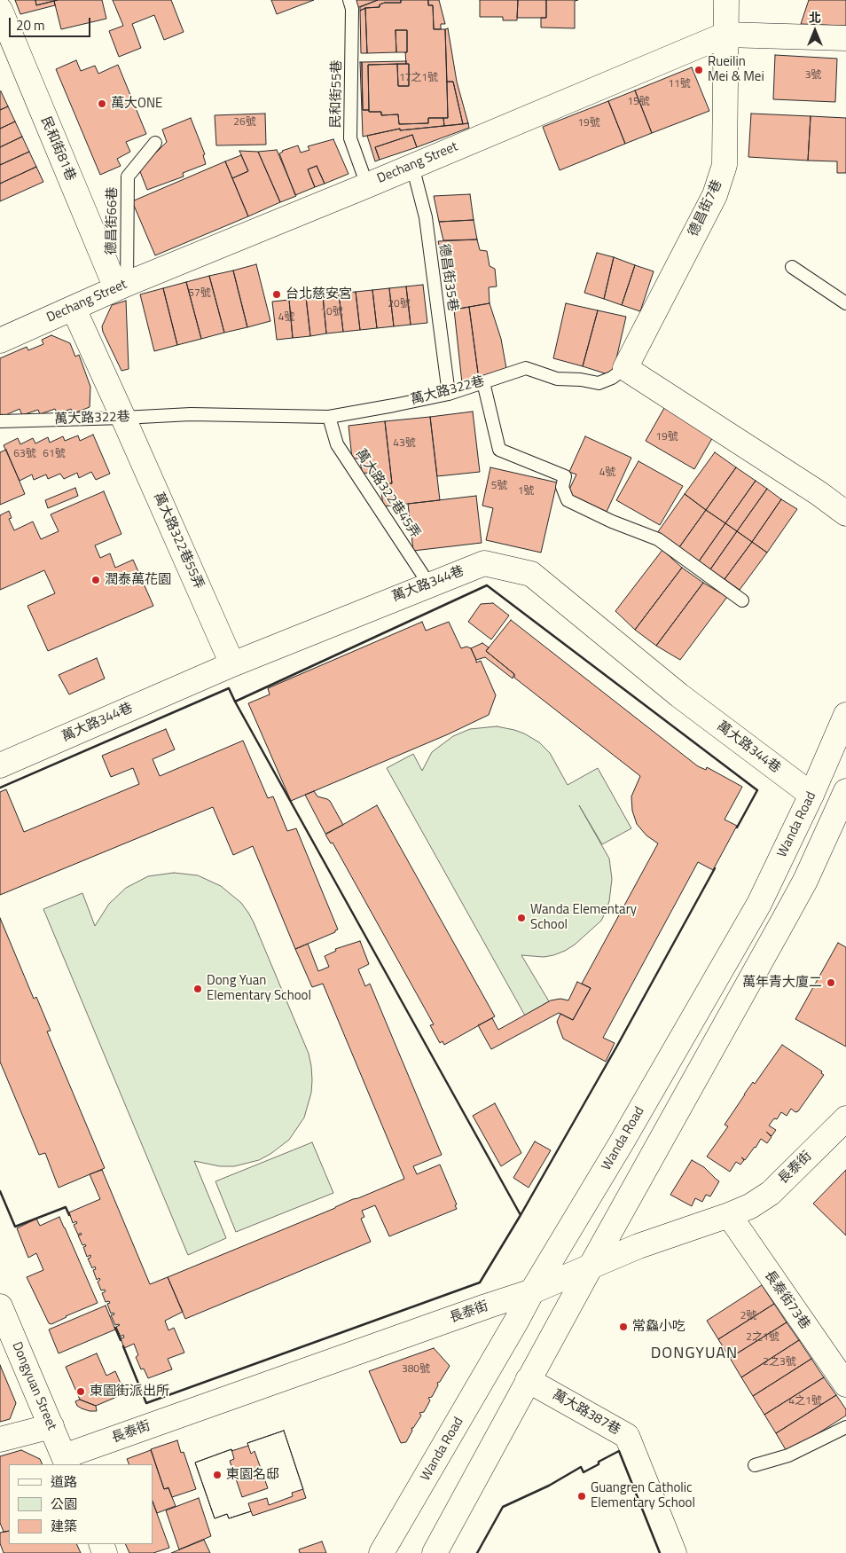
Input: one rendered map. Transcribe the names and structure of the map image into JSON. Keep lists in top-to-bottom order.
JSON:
{
  "streets": {
    "street": [
      "民和街81巷",
      "Dechang Street",
      "德昌街7巷",
      "萬大路322巷55弄",
      "萬大路344巷",
      "Wanda Road",
      "長泰街",
      "長泰街73巷",
      "Dongyuan Street",
      "萬大路387巷"
    ],
    "lane": [
      "民和街55巷",
      "德昌街66巷",
      "德昌街35巷",
      "萬大路322巷",
      "萬大路322巷45弄"
    ]
  },
  "crossings": [
    ["民和街55巷", "Dechang Street"],
    ["民和街81巷", "Dechang Street"],
    ["民和街81巷", "德昌街66巷"],
    ["Dechang Street", "德昌街7巷"],
    ["Dechang Street", "德昌街66巷"],
    ["Dechang Street", "德昌街35巷"],
    ["Dechang Street", "萬大路322巷55弄"],
    ["德昌街7巷", "萬大路322巷"],
    ["德昌街35巷", "萬大路322巷"],
    ["萬大路322巷", "萬大路322巷45弄"],
    ["萬大路322巷", "萬大路322巷55弄"],
    ["萬大路322巷45弄", "萬大路344巷"],
    ["萬大路322巷55弄", "萬大路344巷"],
    ["萬大路344巷", "Wanda Road"],
    ["Wanda Road", "長泰街"],
    ["長泰街", "長泰街73巷"],
    ["長泰街", "Dongyuan Street"]
  ],
  "districts": ["DONGYUAN"],
  "places": [
    "Rueilin Mei & Mei",
    "萬大ONE",
    "台北慈安宮",
    "潤泰萬花園",
    "Wanda Elementary School",
    "萬年青大廈二",
    "Dong Yuan Elementary School",
    "常鱻小吃",
    "東園街派出所",
    "東園名邸",
    "Guangren Catholic Elementary School"
  ],
  "house_numbers": [
    "3號",
    "17之1號",
    "11號",
    "15號",
    "26號",
    "19號",
    "57號",
    "20號",
    "10號",
    "4號",
    "19號",
    "43號",
    "63號",
    "61號",
    "4號",
    "5號",
    "1號",
    "2號",
    "2之1號",
    "2之3號",
    "380號",
    "4之1號"
  ],
  "legend": ["道路", "公園", "建築"],
  "scale_bar": "20 m",
  "north": "top"
}
